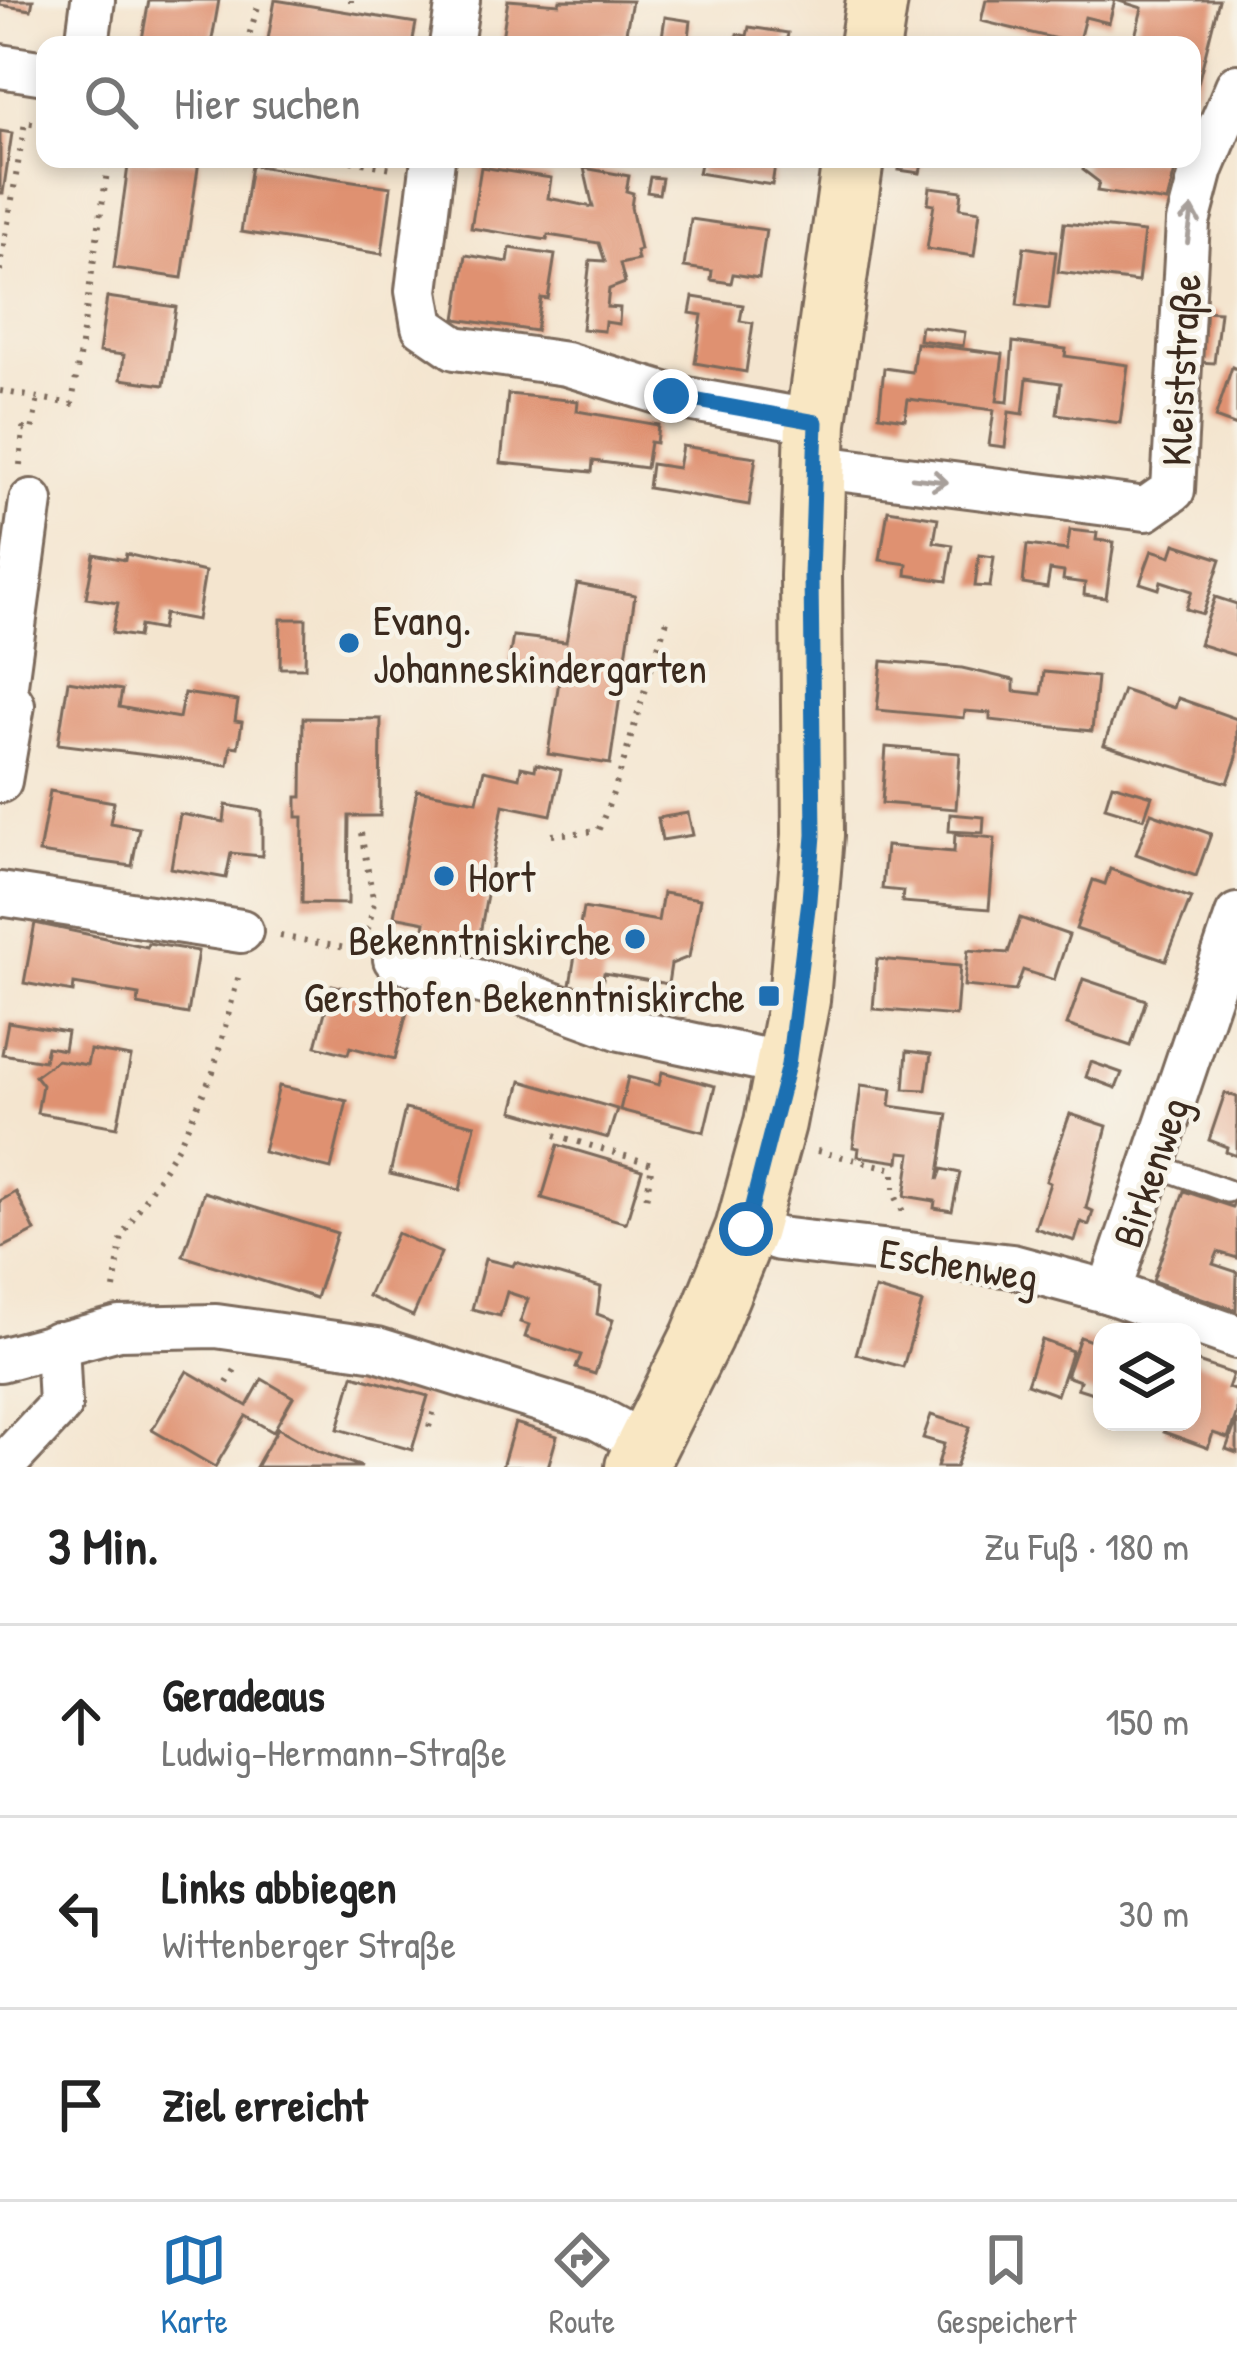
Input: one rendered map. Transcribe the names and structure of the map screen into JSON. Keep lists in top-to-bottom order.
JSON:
{
  "streets": {
    "street": ["Kleiststraße", "Birkenweg", "Eschenweg"]
  },
  "crossings": [
    ["Birkenweg", "Eschenweg"]
  ],
  "places": {
    "other": ["Evang. Johanneskindergarten", "Hort", "Bekenntniskirche"],
    "transit": ["Gersthofen Bekenntniskirche"]
  },
  "page": {
    "search": "Hier suchen",
    "heading": ["3 Min.", "Zu Fuß · 180 m"],
    "list": [
      ["Geradeaus", "Ludwig-Hermann-Straße", "150 m"],
      ["Links abbiegen", "Wittenberger Straße", "30 m"],
      "Ziel erreicht"
    ],
    "nav": ["Karte", "Route", "Gespeichert"]
  }
}
